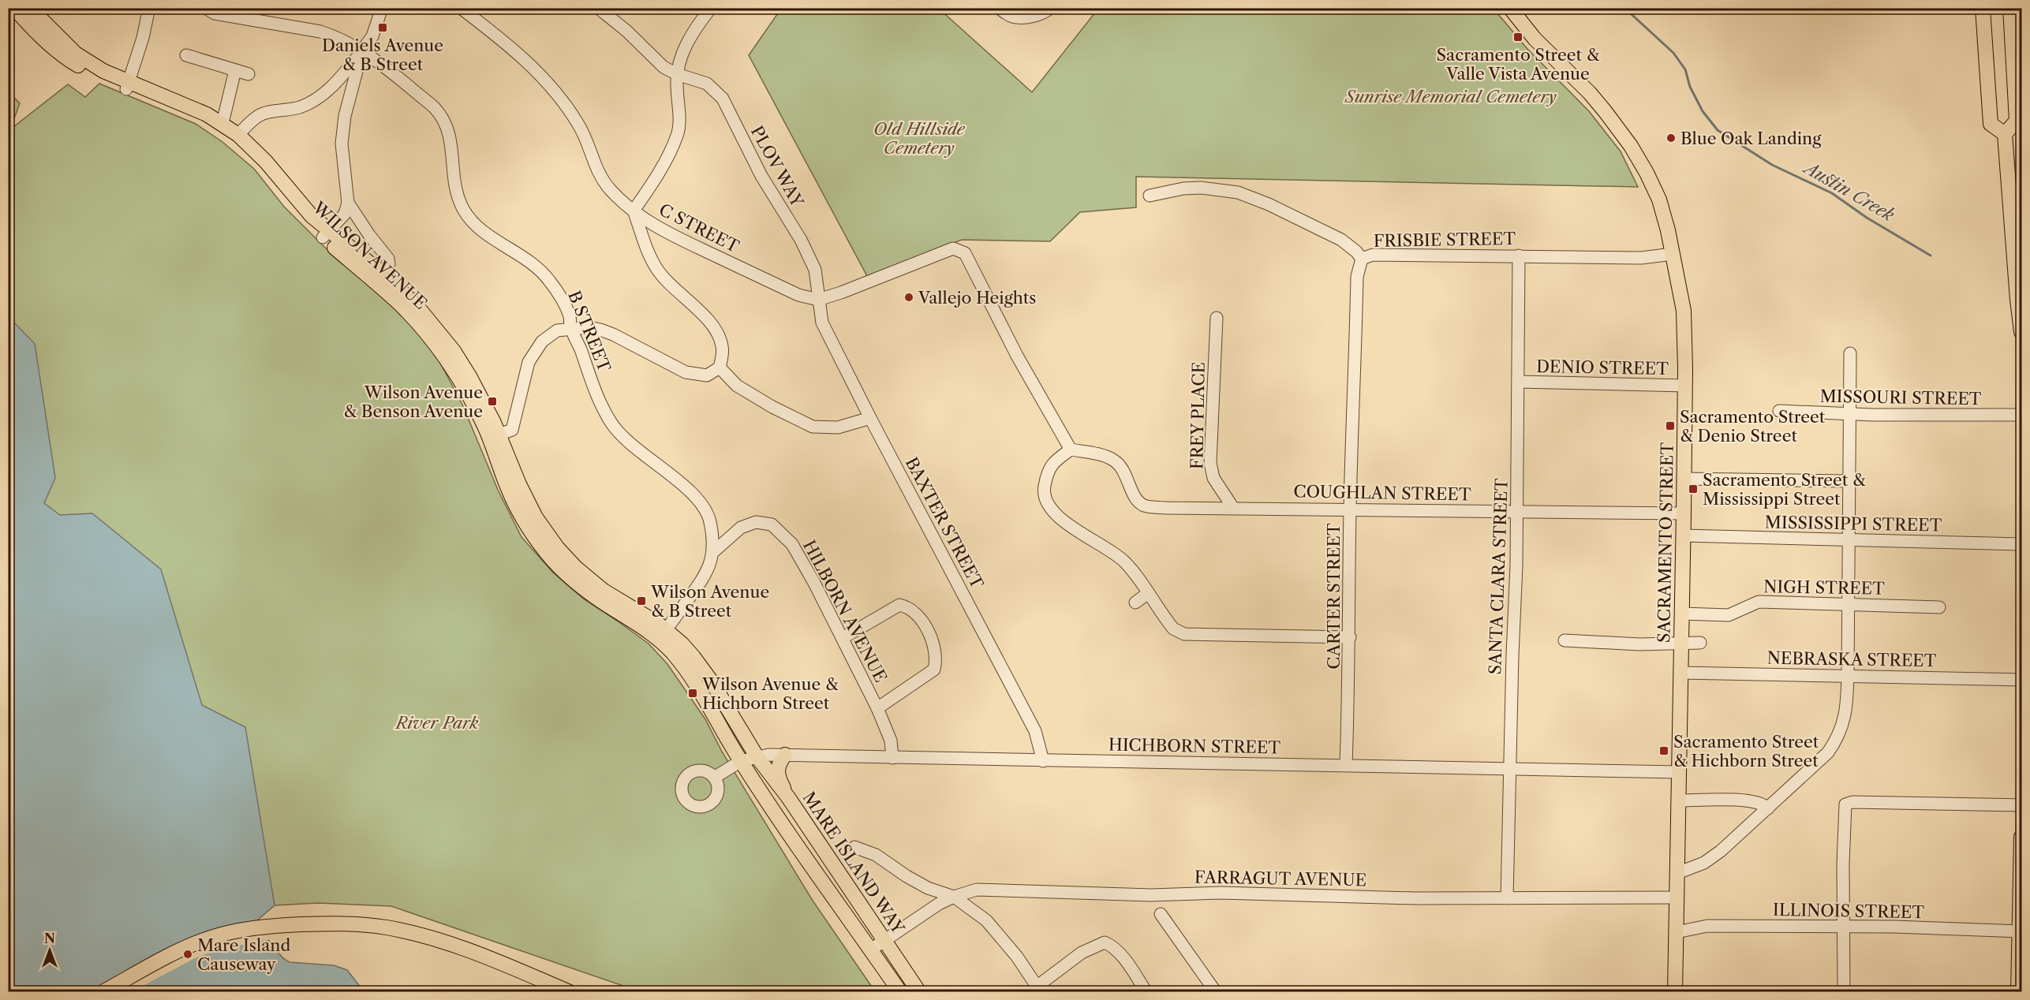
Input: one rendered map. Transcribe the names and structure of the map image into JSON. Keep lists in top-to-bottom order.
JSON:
{
  "streets": {
    "main road": ["WILSON AVENUE", "SACRAMENTO STREET", "MARE ISLAND WAY"],
    "street": [
      "PLOV WAY",
      "C STREET",
      "FRISBIE STREET",
      "B STREET",
      "DENIO STREET",
      "MISSOURI STREET",
      "FREY PLACE",
      "COUGHLAN STREET",
      "BAXTER STREET",
      "MISSISSIPPI STREET",
      "SANTA CLARA STREET",
      "NIGH STREET",
      "CARTER STREET",
      "HILBORN AVENUE",
      "NEBRASKA STREET",
      "HICHBORN STREET",
      "FARRAGUT AVENUE",
      "ILLINOIS STREET"
    ]
  },
  "crossings": [
    ["PLOV WAY", "C STREET"],
    ["PLOV WAY", "BAXTER STREET"],
    ["C STREET", "BAXTER STREET"],
    ["FRISBIE STREET", "SACRAMENTO STREET"],
    ["FRISBIE STREET", "SANTA CLARA STREET"],
    ["FRISBIE STREET", "CARTER STREET"],
    ["WILSON AVENUE", "B STREET"],
    ["WILSON AVENUE", "HICHBORN STREET"],
    ["WILSON AVENUE", "MARE ISLAND WAY"],
    ["B STREET", "HILBORN AVENUE"],
    ["DENIO STREET", "SACRAMENTO STREET"],
    ["DENIO STREET", "SANTA CLARA STREET"],
    ["FREY PLACE", "COUGHLAN STREET"],
    ["COUGHLAN STREET", "SACRAMENTO STREET"],
    ["COUGHLAN STREET", "SANTA CLARA STREET"],
    ["COUGHLAN STREET", "CARTER STREET"],
    ["BAXTER STREET", "HICHBORN STREET"],
    ["MISSISSIPPI STREET", "SACRAMENTO STREET"],
    ["SACRAMENTO STREET", "NIGH STREET"],
    ["SACRAMENTO STREET", "NEBRASKA STREET"],
    ["SACRAMENTO STREET", "HICHBORN STREET"],
    ["SACRAMENTO STREET", "FARRAGUT AVENUE"],
    ["SACRAMENTO STREET", "ILLINOIS STREET"],
    ["SANTA CLARA STREET", "HICHBORN STREET"],
    ["SANTA CLARA STREET", "FARRAGUT AVENUE"],
    ["CARTER STREET", "HICHBORN STREET"],
    ["HILBORN AVENUE", "HICHBORN STREET"],
    ["HICHBORN STREET", "MARE ISLAND WAY"],
    ["MARE ISLAND WAY", "FARRAGUT AVENUE"]
  ],
  "water": ["Austin Creek"],
  "parks": ["Sunrise Memorial Cemetery", "Old Hillside Cemetery", "River Park"],
  "places": {
    "transit": [
      "Daniels Avenue & B Street",
      "Sacramento Street & Valle Vista Avenue",
      "Wilson Avenue & Benson Avenue",
      "Sacramento Street & Denio Street",
      "Sacramento Street & Mississippi Street",
      "Wilson Avenue & B Street",
      "Wilson Avenue & Hichborn Street",
      "Sacramento Street & Hichborn Street"
    ],
    "other": ["Blue Oak Landing", "Vallejo Heights", "Mare Island Causeway"]
  },
  "north": "top"
}
